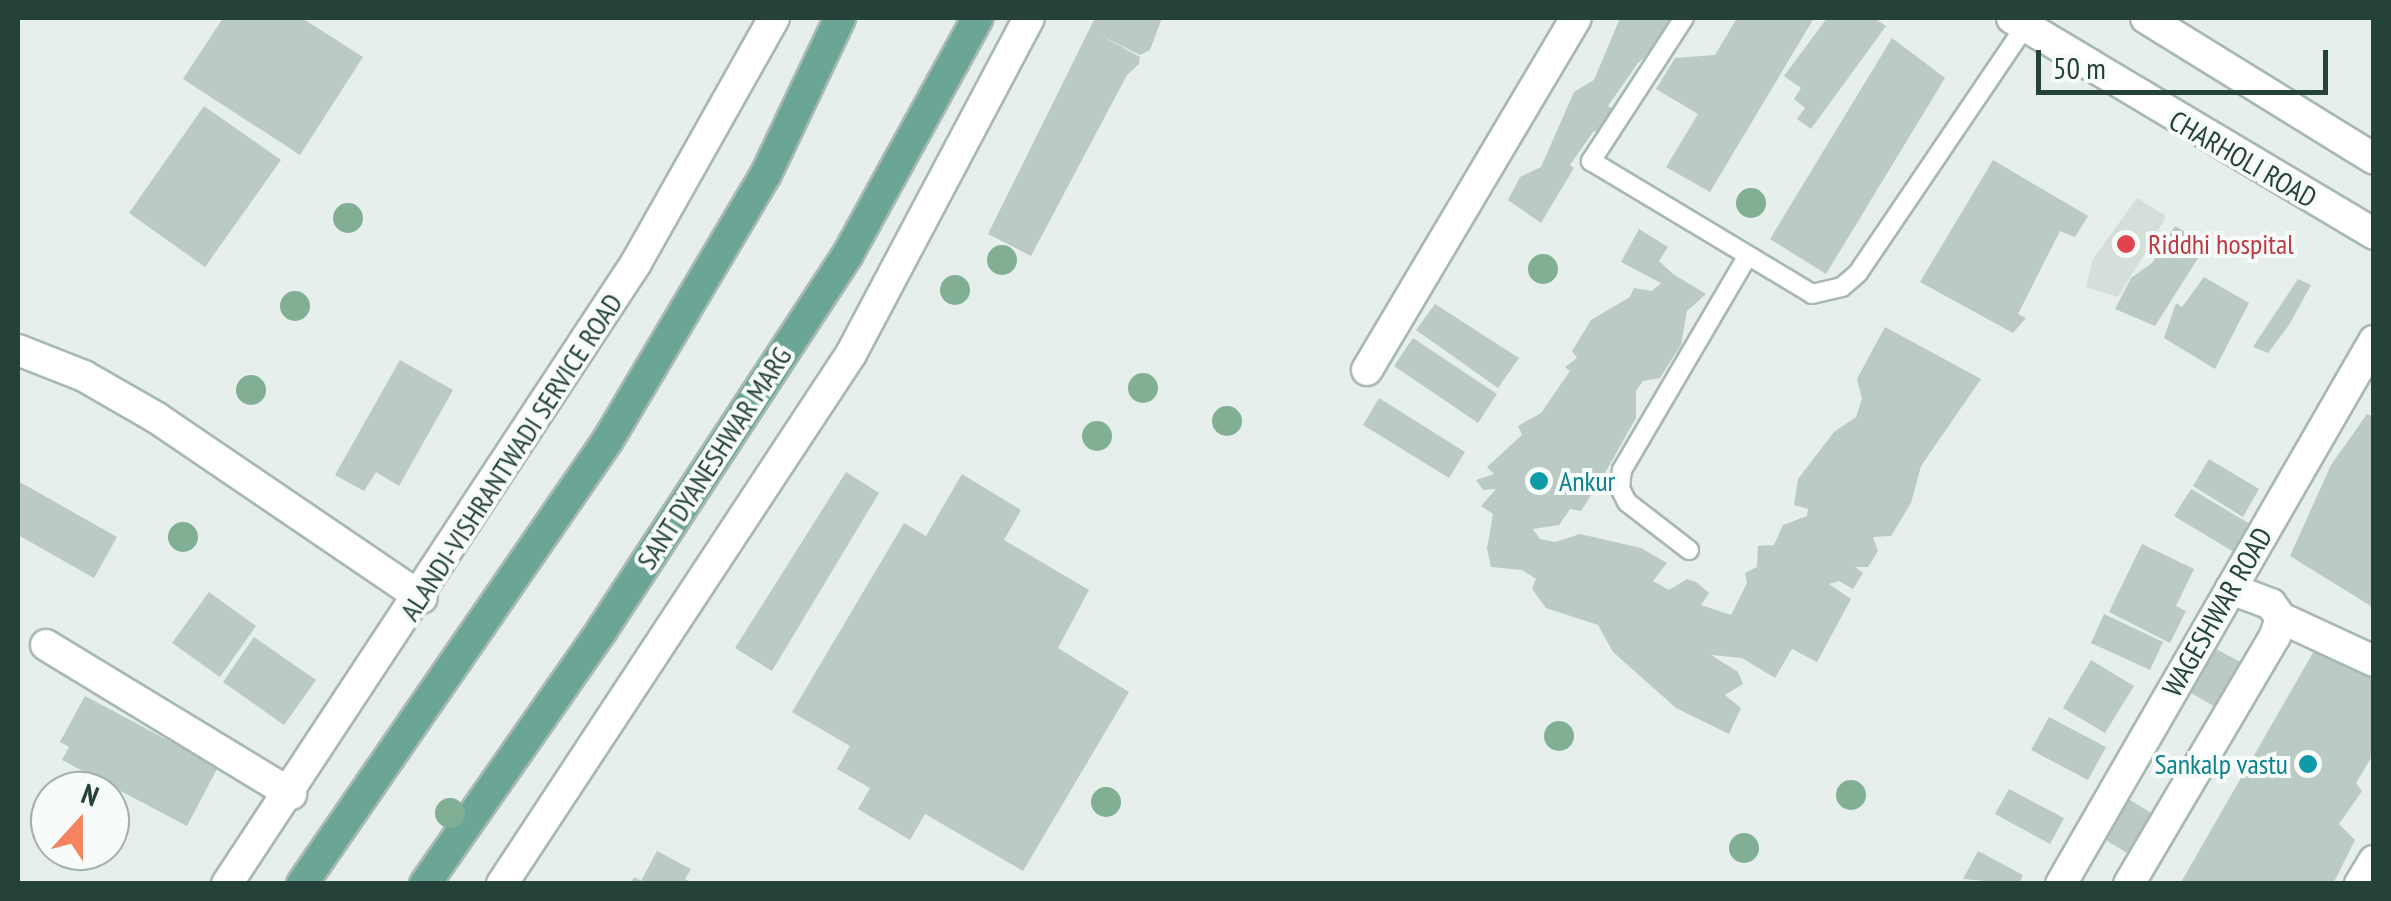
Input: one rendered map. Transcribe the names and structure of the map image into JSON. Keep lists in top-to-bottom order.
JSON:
{
  "streets": {
    "main road": ["SANT DYANESHWAR MARG"],
    "street": ["CHARHOLI ROAD", "ALANDI-VISHRANTWADI SERVICE ROAD", "WAGESHWAR ROAD"]
  },
  "places": ["Riddhi hospital", "Ankur", "Sankalp vastu"],
  "scale_bar": "50 m",
  "north": "top"
}
